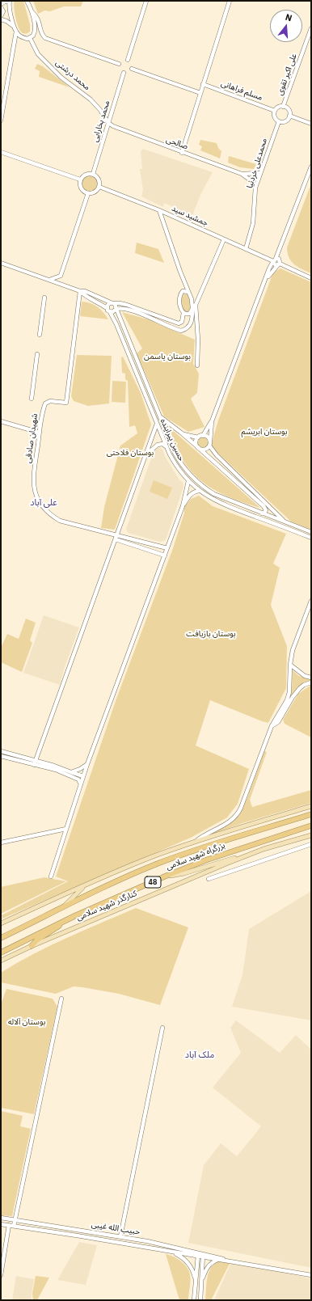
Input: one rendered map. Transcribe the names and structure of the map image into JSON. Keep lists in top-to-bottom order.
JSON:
{
  "streets": {
    "highway": ["بزرگراه شهید سلامی", "48"],
    "main road": ["کنارگذر شهید سلامی"],
    "street": [
      "علی اکبر تقوی",
      "محمد درشتی",
      "مسلم فراهانی",
      "محمد بخارایی",
      "صالحی",
      "محمدعلی خردنیا",
      "جمشید سید",
      "شهیدان صادقی",
      "حسین پیراینده",
      "حبیب الله غیبی"
    ]
  },
  "crossings": [
    ["علی اکبر تقوی", "مسلم فراهانی"],
    ["علی اکبر تقوی", "محمدعلی خردنیا"],
    ["محمد درشتی", "محمد بخارایی"],
    ["محمد درشتی", "صالحی"],
    ["مسلم فراهانی", "محمدعلی خردنیا"],
    ["محمد بخارایی", "صالحی"],
    ["محمد بخارایی", "جمشید سید"],
    ["صالحی", "محمدعلی خردنیا"],
    ["محمدعلی خردنیا", "جمشید سید"]
  ],
  "districts": ["علی آباد", "ملک آباد"],
  "parks": [
    "بوستان یاسمن",
    "بوستان ابریشم",
    "بوستان فلاحتی",
    "بوستان بازیافت",
    "بوستان آلاله"
  ],
  "north": "top"
}
